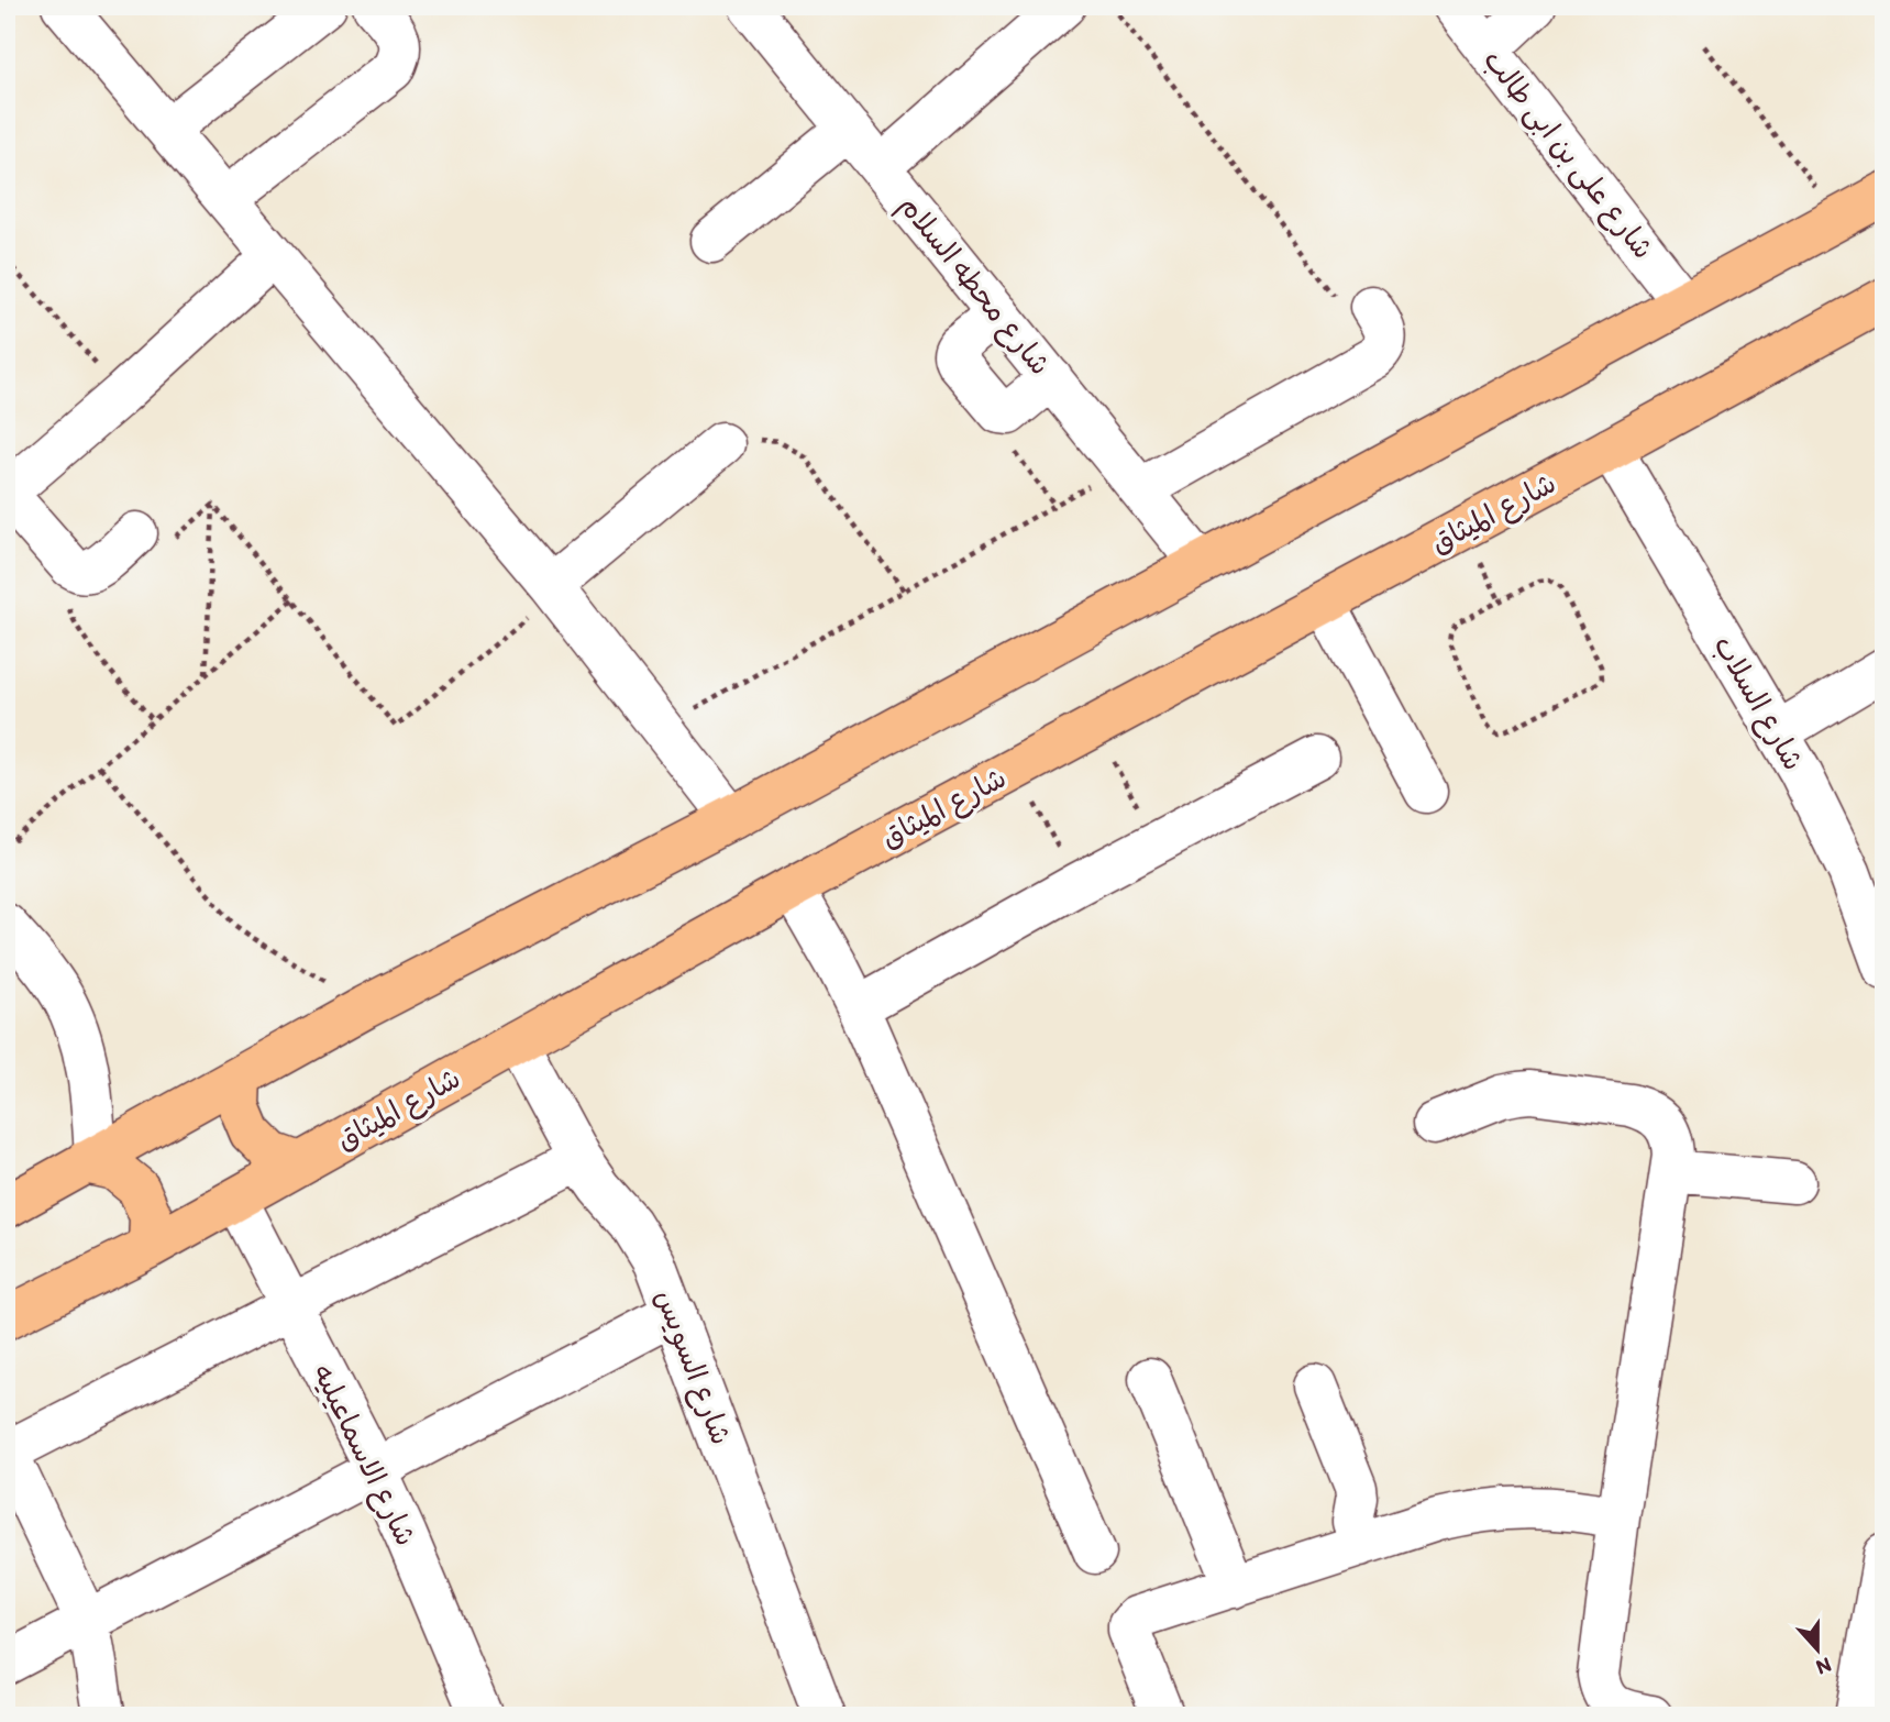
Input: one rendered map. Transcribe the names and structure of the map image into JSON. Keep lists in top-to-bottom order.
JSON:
{
  "streets": {
    "main road": ["شارع الميثاق"],
    "street": [
      "شارع على بن ابى طالب",
      "شارع محطه السلام",
      "شارع السلاب",
      "شارع السويس",
      "شارع الاسماعيليه"
    ]
  },
  "crossings": [
    ["شارع الميثاق", "شارع السلاب"],
    ["شارع الميثاق", "شارع السويس"],
    ["شارع الميثاق", "شارع الاسماعيليه"]
  ],
  "north": "bottom"
}
